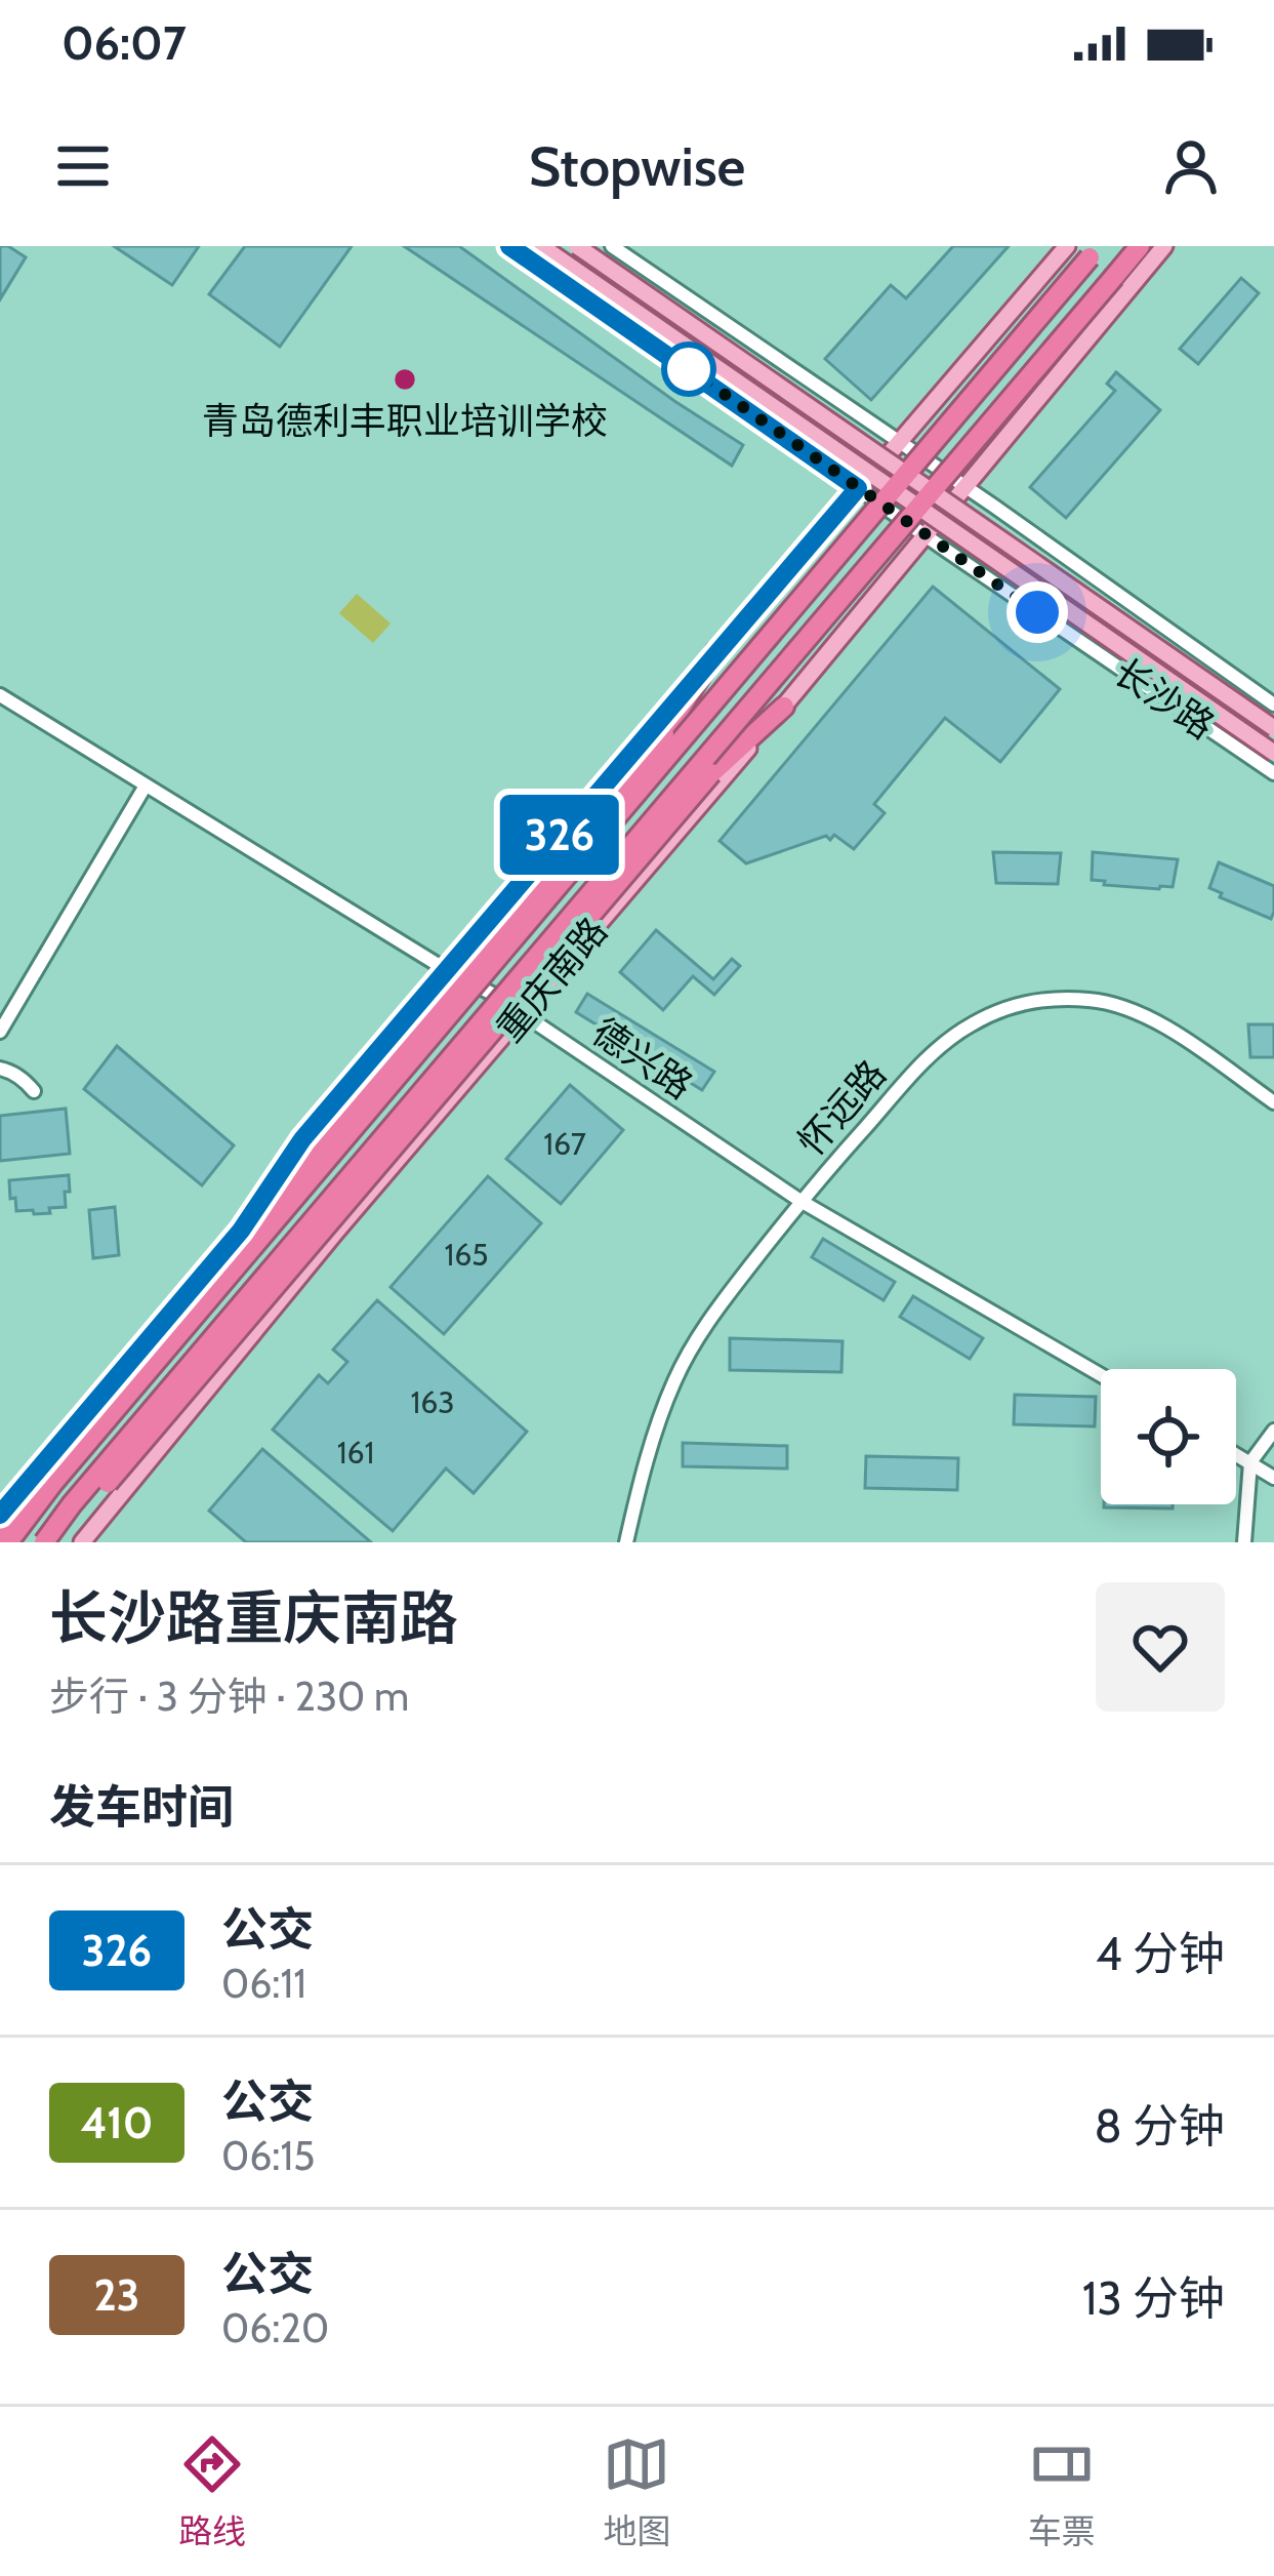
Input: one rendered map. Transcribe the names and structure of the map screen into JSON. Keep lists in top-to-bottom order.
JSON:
{
  "streets": {
    "main road": ["长沙路", "重庆南路"],
    "street": ["德兴路", "怀远路"]
  },
  "crossings": [
    ["长沙路", "重庆南路"],
    ["重庆南路", "德兴路"],
    ["德兴路", "怀远路"]
  ],
  "places": ["青岛德利丰职业培训学校"],
  "lines": ["bus line 326"],
  "house_numbers": [
    "167",
    "165",
    "163",
    "161"
  ],
  "page": {
    "status": "06:07",
    "header": "Stopwise",
    "on_map": "326",
    "heading": [
      ["长沙路重庆南路", "步行 · 3 分钟 · 230 m"],
      "发车时间"
    ],
    "list": [
      {
        "mark": "326",
        "name": "公交",
        "note": "06:11",
        "value": "4 分钟"
      },
      {
        "mark": "410",
        "name": "公交",
        "note": "06:15",
        "value": "8 分钟"
      },
      {
        "mark": "23",
        "name": "公交",
        "note": "06:20",
        "value": "13 分钟"
      }
    ],
    "tabs": ["路线", "地图", "车票"]
  }
}
